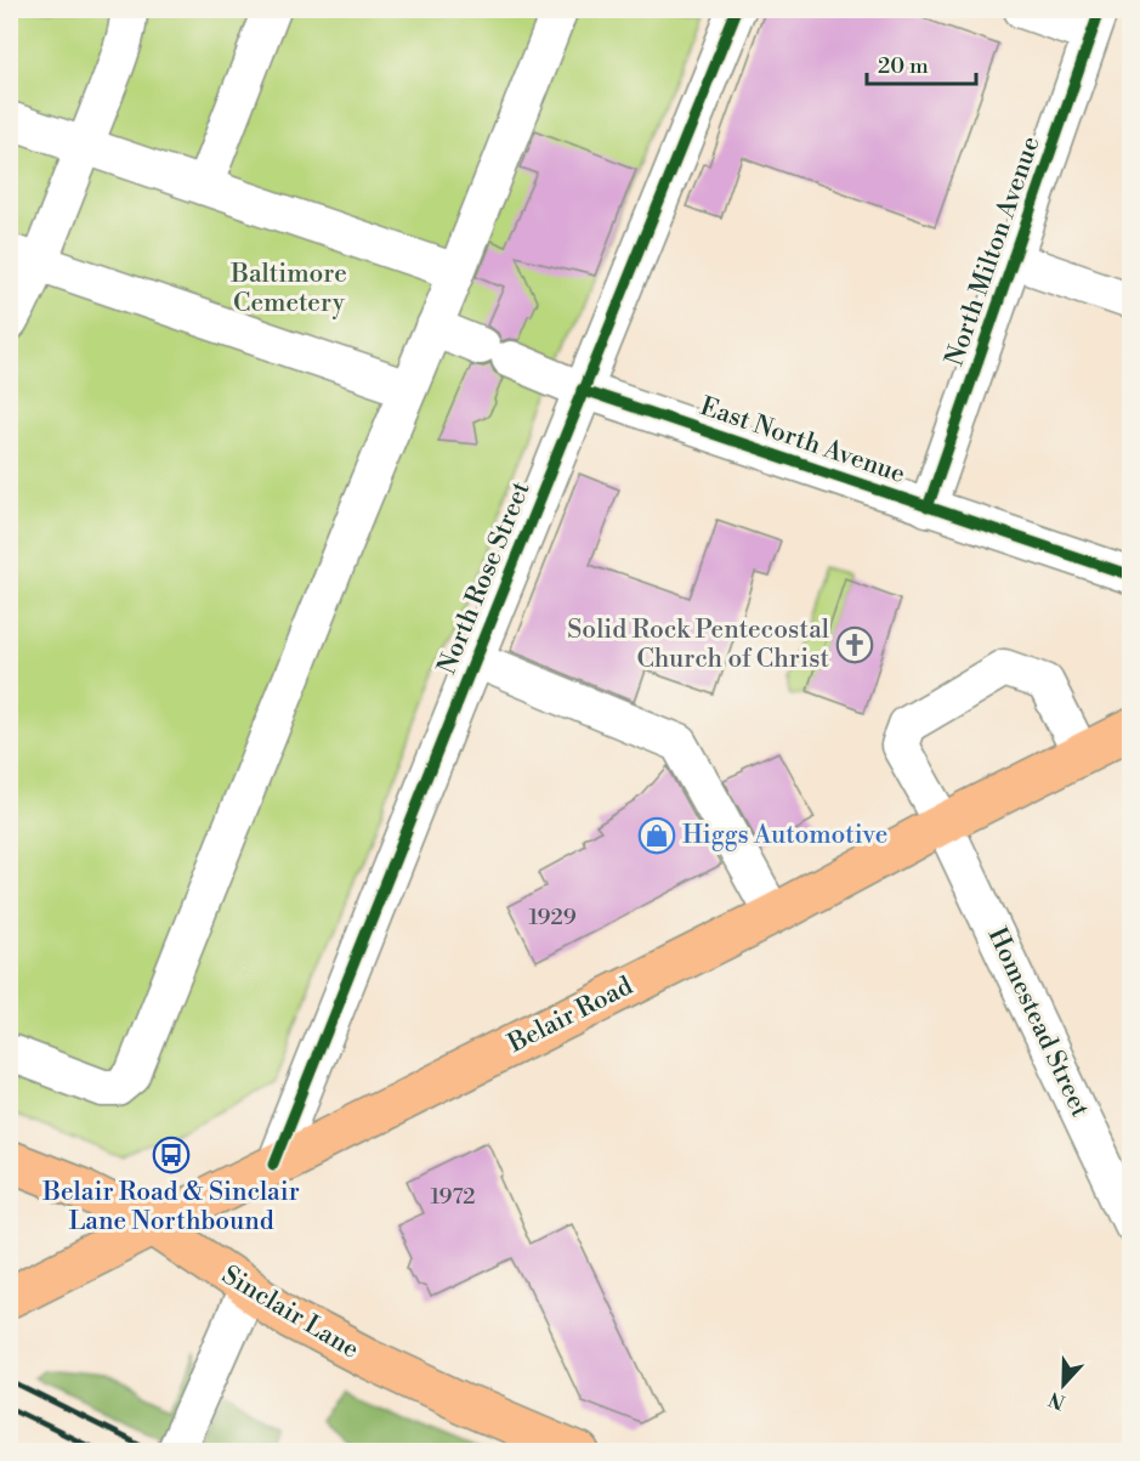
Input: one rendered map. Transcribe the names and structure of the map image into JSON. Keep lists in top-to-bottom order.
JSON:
{
  "streets": {
    "main road": ["Belair Road", "Sinclair Lane"],
    "street": [
      "North Milton Avenue",
      "East North Avenue",
      "North Rose Street",
      "Homestead Street"
    ]
  },
  "crossings": [
    ["North Milton Avenue", "East North Avenue"],
    ["East North Avenue", "North Rose Street"],
    ["North Rose Street", "Belair Road"],
    ["Belair Road", "Homestead Street"],
    ["Belair Road", "Sinclair Lane"]
  ],
  "parks": ["Baltimore Cemetery"],
  "places": {
    "church": ["Solid Rock Pentecostal Church of Christ"],
    "shop": ["Higgs Automotive"],
    "bus stop": ["Belair Road & Sinclair Lane Northbound"]
  },
  "house_numbers": ["1929", "1972"],
  "scale_bar": "20 m",
  "north": "bottom"
}
